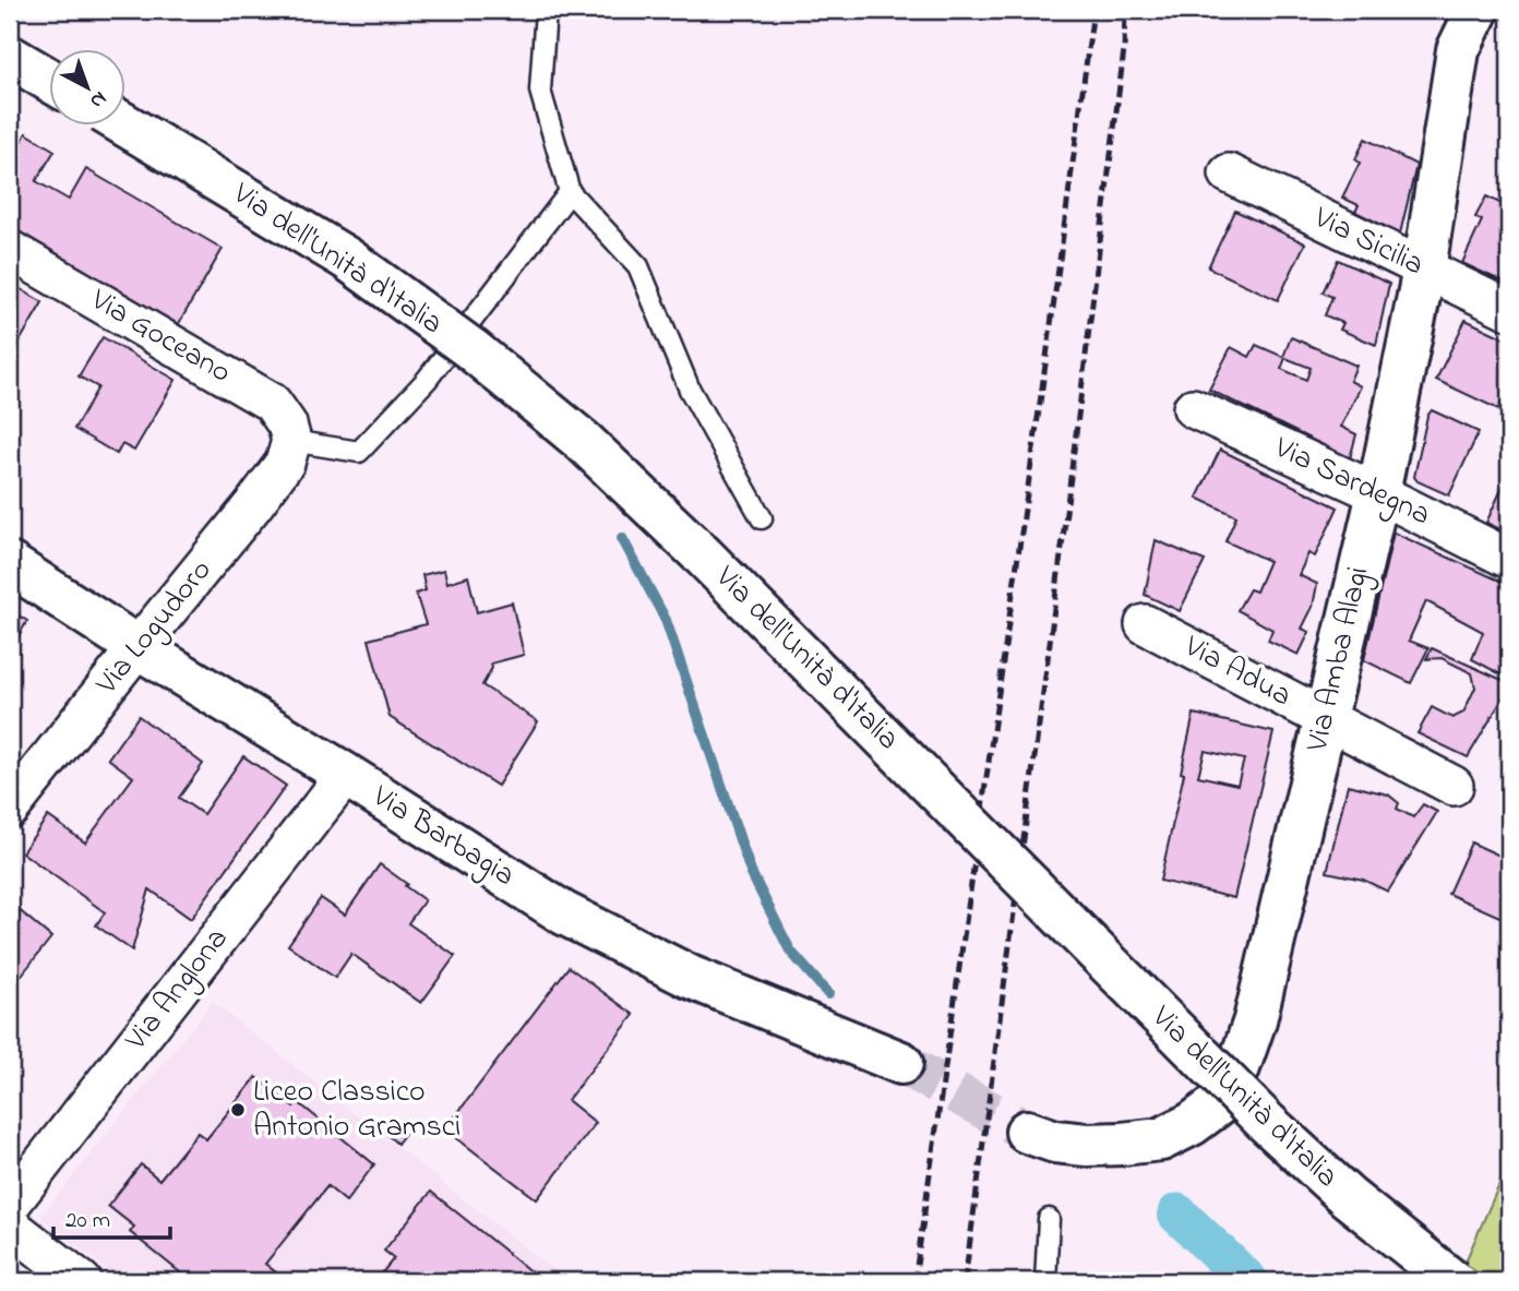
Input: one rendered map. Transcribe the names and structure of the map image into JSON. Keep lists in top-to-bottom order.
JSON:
{
  "streets": {
    "street": [
      "Via Sicilia",
      "Via dell'Unità d'Italia",
      "Via Goceano",
      "Via Sardegna",
      "Via Logudoro",
      "Via Amba Alagi",
      "Via Adua",
      "Via Barbagia",
      "Via Anglona"
    ]
  },
  "crossings": [
    ["Via Sicilia", "Via Amba Alagi"],
    ["Via Goceano", "Via Logudoro"],
    ["Via Sardegna", "Via Amba Alagi"],
    ["Via Logudoro", "Via Barbagia"],
    ["Via Amba Alagi", "Via Adua"],
    ["Via Barbagia", "Via Anglona"]
  ],
  "places": ["Liceo Classico Antonio Gramsci"],
  "scale_bar": "20 m",
  "north": "bottom right"
}
